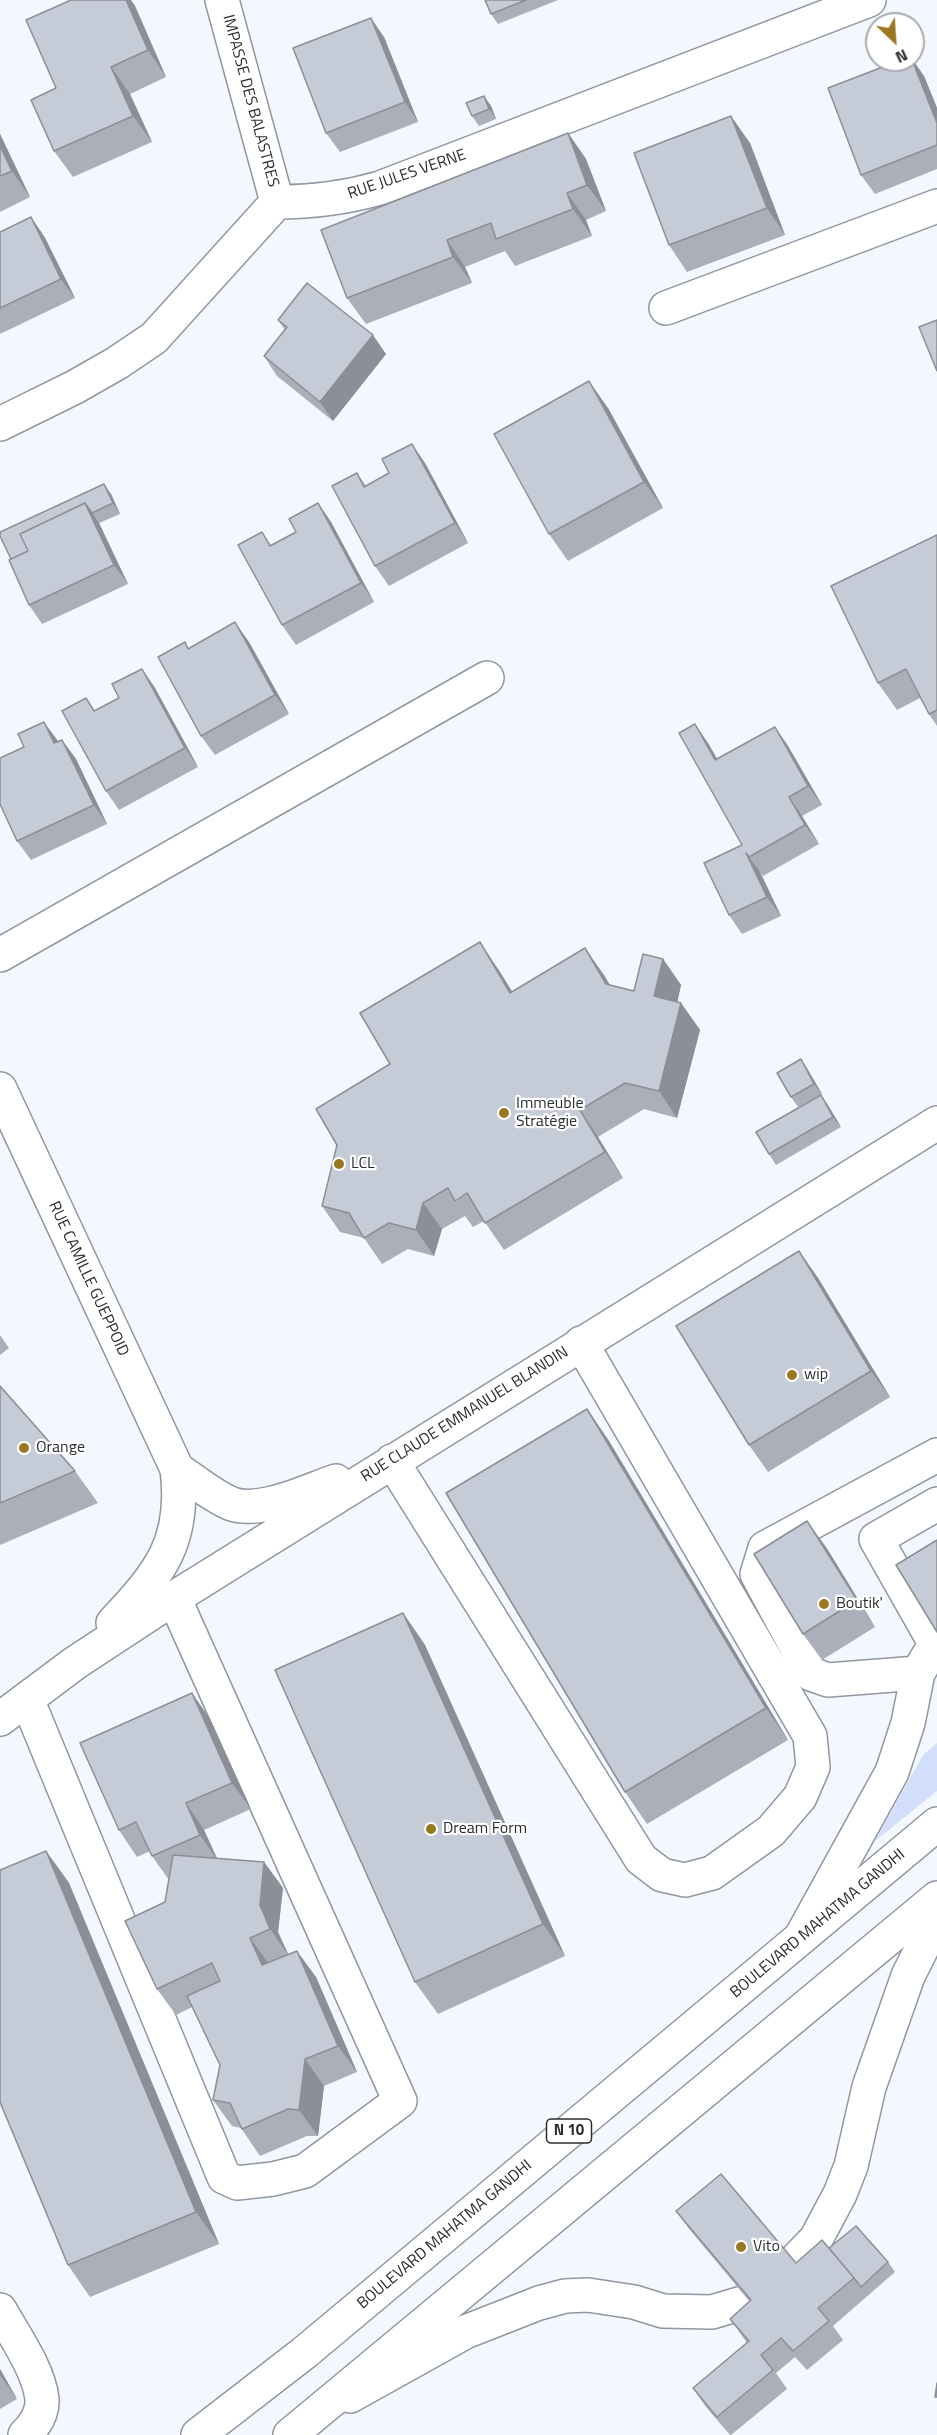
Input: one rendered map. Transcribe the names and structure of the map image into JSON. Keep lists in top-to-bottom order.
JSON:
{
  "streets": {
    "street": [
      "IMPASSE DES BALASTRES",
      "RUE JULES VERNE",
      "RUE CAMILLE GUEPPOID",
      "RUE CLAUDE EMMANUEL BLANDIN",
      "BOULEVARD MAHATMA GANDHI",
      "N 10"
    ]
  },
  "crossings": [
    ["IMPASSE DES BALASTRES", "RUE JULES VERNE"],
    ["RUE CAMILLE GUEPPOID", "RUE CLAUDE EMMANUEL BLANDIN"]
  ],
  "places": [
    "Immeuble Stratégie",
    "LCL",
    "wip",
    "Orange",
    "Boutik'",
    "Dream Form",
    "Vito"
  ],
  "north": "bottom right"
}
